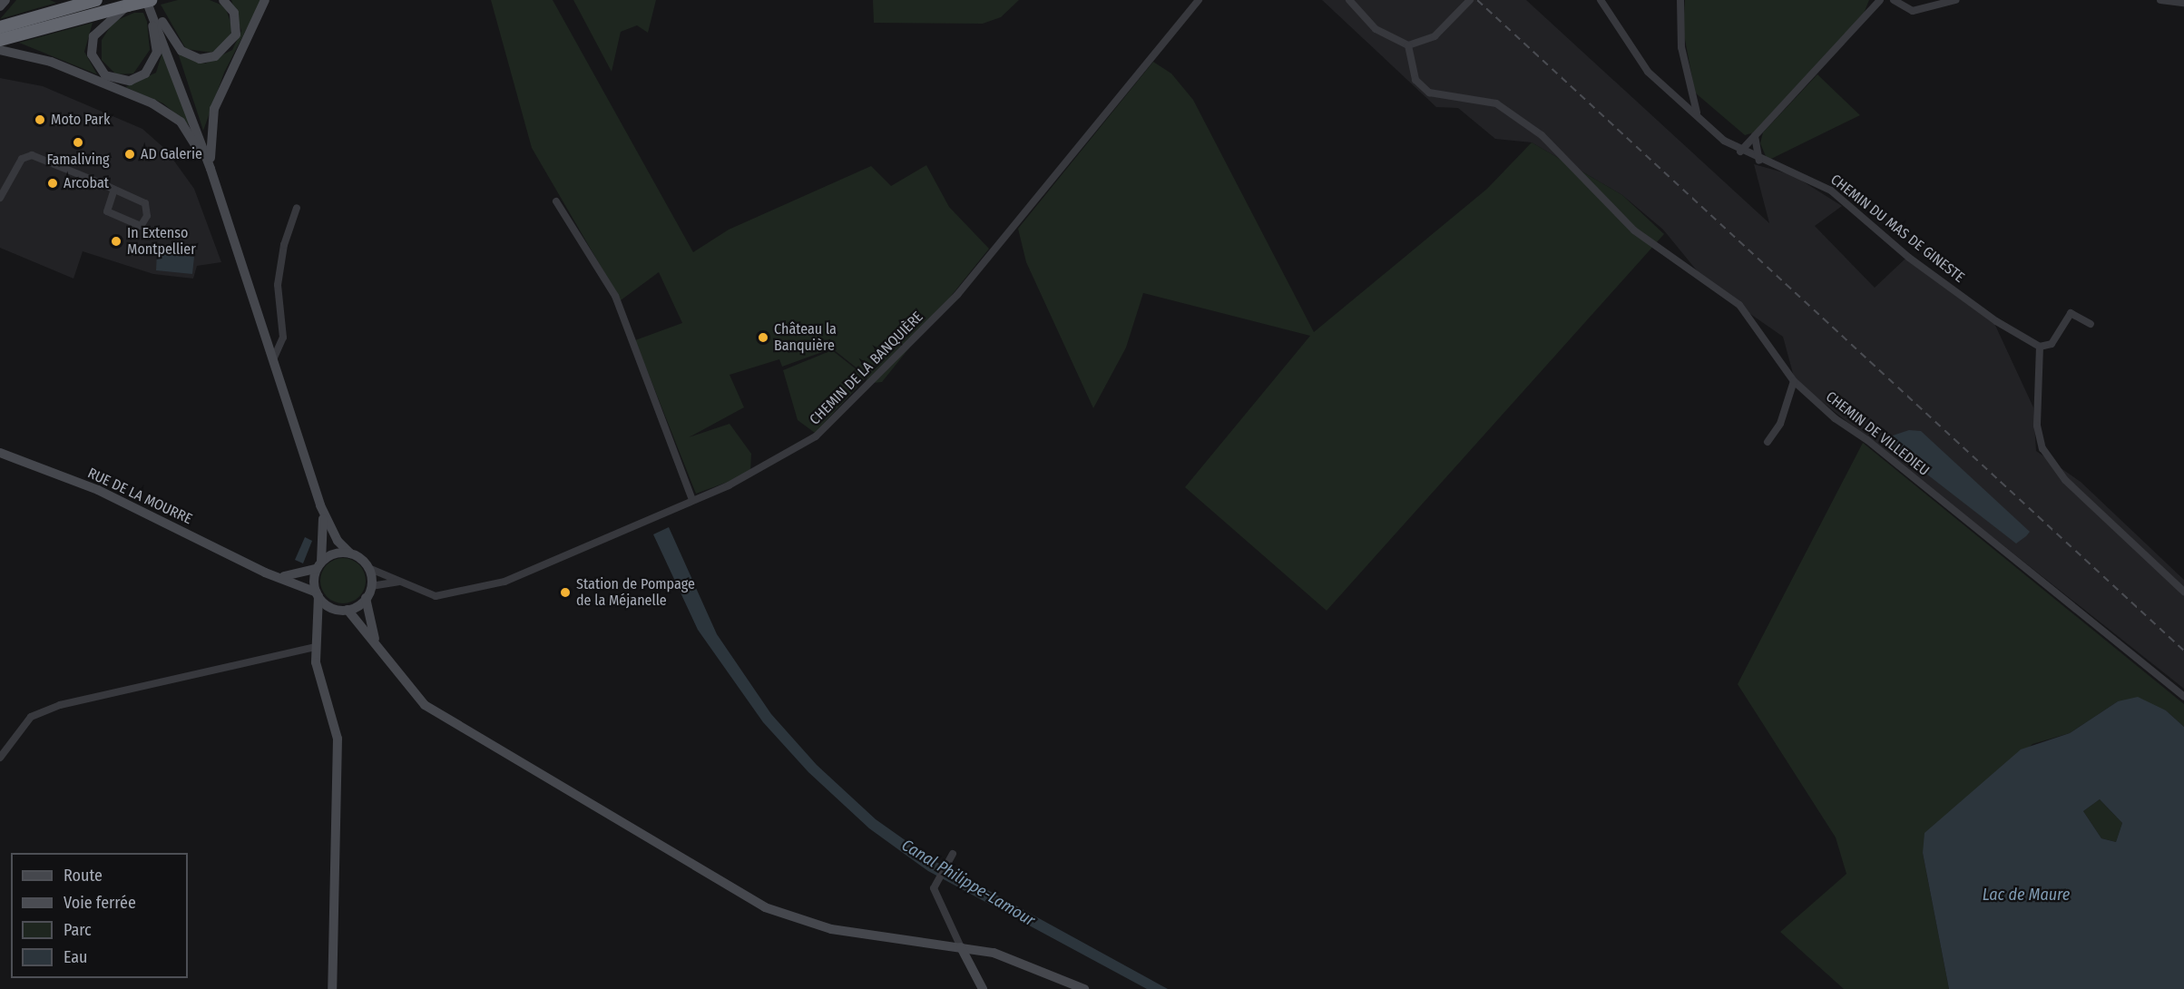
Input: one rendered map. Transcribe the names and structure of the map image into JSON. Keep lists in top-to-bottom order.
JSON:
{
  "streets": {
    "main road": ["RUE DE LA MOURRE"],
    "street": ["CHEMIN DU MAS DE GINESTE", "CHEMIN DE LA BANQUIÈRE", "CHEMIN DE VILLEDIEU"]
  },
  "crossings": [
    ["CHEMIN DE LA BANQUIÈRE", "RUE DE LA MOURRE"]
  ],
  "water": ["Canal Philippe-Lamour", "Lac de Maure"],
  "places": [
    "Moto Park",
    "Famaliving",
    "AD Galerie",
    "Arcobat",
    "In Extenso Montpellier",
    "Château la Banquière",
    "Station de Pompage de la Méjanelle"
  ],
  "legend": [
    "Route",
    "Voie ferrée",
    "Parc",
    "Eau"
  ]
}
